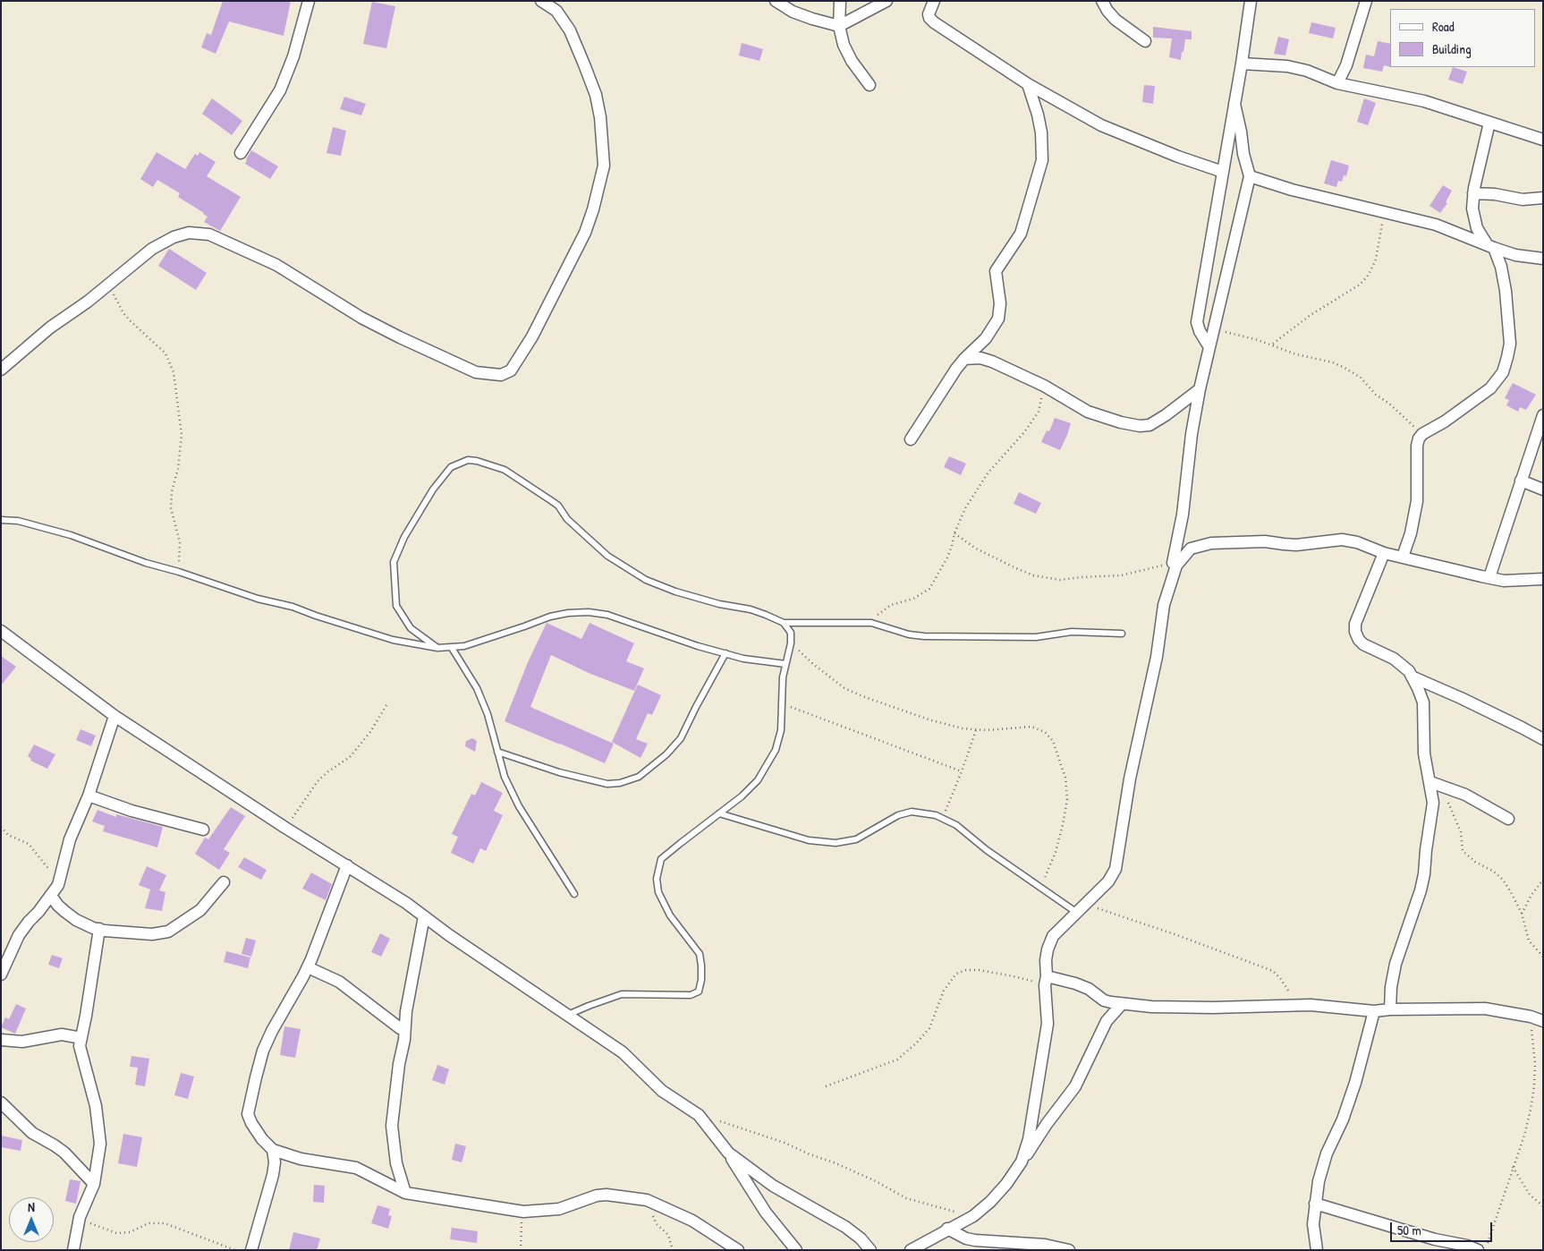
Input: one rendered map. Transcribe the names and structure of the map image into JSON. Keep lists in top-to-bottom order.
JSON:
{
  "legend": ["Road", "Building"],
  "scale_bar": "50 m",
  "north": "top"
}
